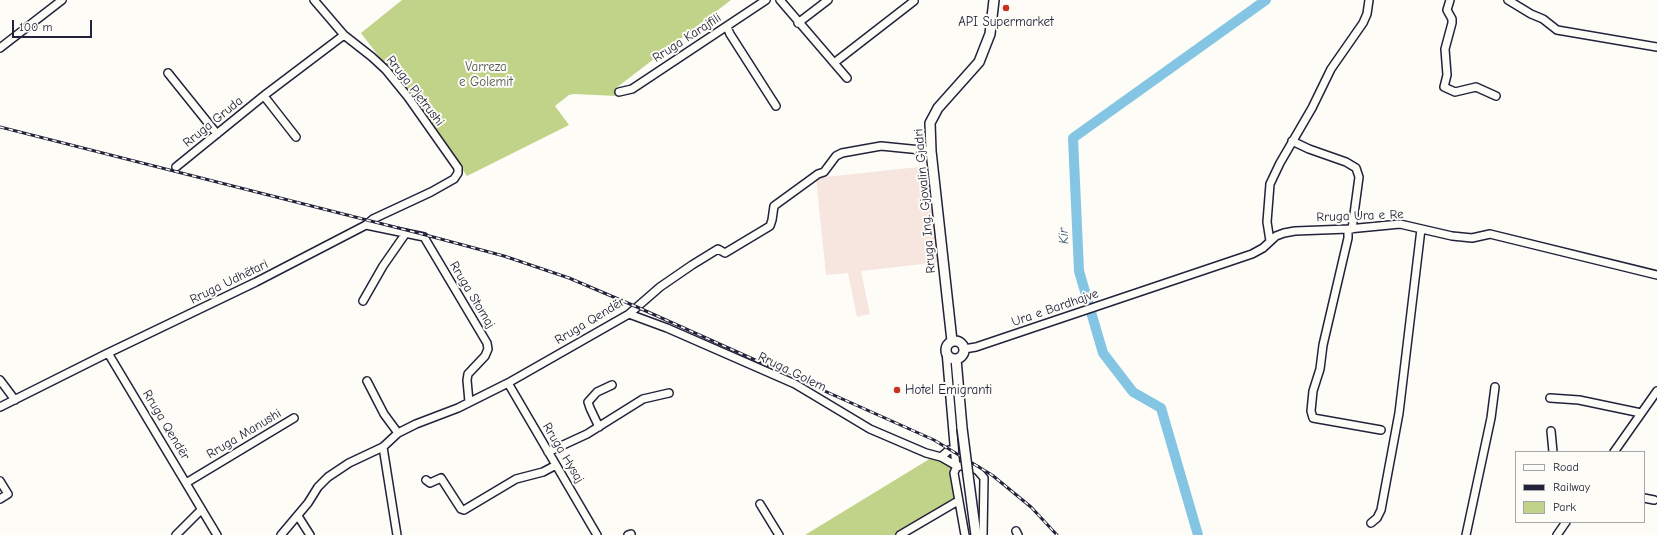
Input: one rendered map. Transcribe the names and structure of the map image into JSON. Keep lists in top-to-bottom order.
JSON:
{
  "streets": {
    "main road": ["Rruga Ing. Gjovalin Gjadri"],
    "street": [
      "Rruga Karajfili",
      "Rruga Pjetrushi",
      "Rruga Gruda",
      "Rruga Ura e Re",
      "Rruga Udhëtari",
      "Rruga Stomaj",
      "Ura e Bardhajve",
      "Rruga Qendër",
      "Rruga Golem",
      "Rruga Manushi",
      "Rruga Hysaj"
    ]
  },
  "crossings": [
    ["Rruga Pjetrushi", "Rruga Gruda"],
    ["Rruga Pjetrushi", "Rruga Udhëtari"],
    ["Rruga Ing. Gjovalin Gjadri", "Ura e Bardhajve"],
    ["Rruga Ing. Gjovalin Gjadri", "Rruga Qendër"],
    ["Rruga Ura e Re", "Ura e Bardhajve"],
    ["Rruga Udhëtari", "Rruga Stomaj"],
    ["Rruga Udhëtari", "Rruga Qendër"],
    ["Rruga Stomaj", "Rruga Qendër"],
    ["Rruga Qendër", "Rruga Golem"],
    ["Rruga Qendër", "Rruga Manushi"],
    ["Rruga Qendër", "Rruga Hysaj"]
  ],
  "water": ["Kir"],
  "parks": ["Varreza e Golemit"],
  "places": ["API Supermarket", "Hotel Emigranti"],
  "legend": ["Road", "Railway", "Park"],
  "scale_bar": "100 m"
}
